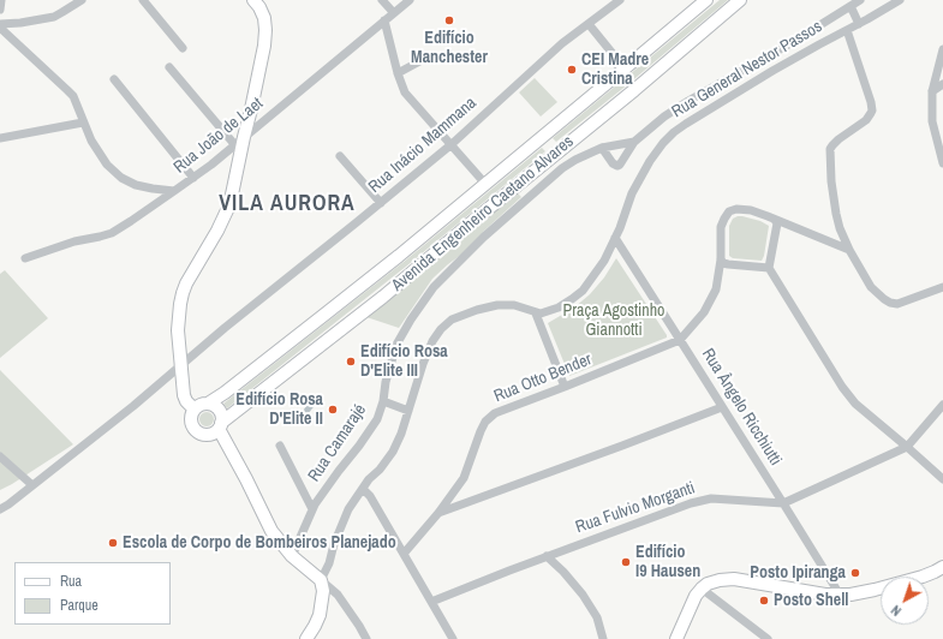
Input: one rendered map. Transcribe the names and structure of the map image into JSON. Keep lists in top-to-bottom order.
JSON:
{
  "streets": {
    "street": [
      "Rua General Nestor Passos",
      "Rua João de Laet",
      "Rua Inácio Mammana",
      "Avenida Engenheiro Caetano Alvares",
      "Rua Otto Bender",
      "Rua Ângelo Ricchiutti",
      "Rua Camarajé",
      "Rua Fulvio Morganti"
    ]
  },
  "crossings": [
    ["Rua General Nestor Passos", "Rua Ângelo Ricchiutti"],
    ["Rua General Nestor Passos", "Rua Camarajé"],
    ["Rua Otto Bender", "Rua Ângelo Ricchiutti"],
    ["Rua Ângelo Ricchiutti", "Rua Fulvio Morganti"]
  ],
  "districts": ["VILA AURORA"],
  "parks": ["Praça Agostinho Giannotti"],
  "places": [
    "Edifício Manchester",
    "CEI Madre Cristina",
    "Edifício Rosa D'Elite III",
    "Edifício Rosa D'Elite II",
    "Escola de Corpo de Bombeiros Planejado",
    "Edifício I9 Hausen",
    "Posto Ipiranga",
    "Posto Shell"
  ],
  "legend": ["Rua", "Parque"],
  "north": "bottom left"
}
